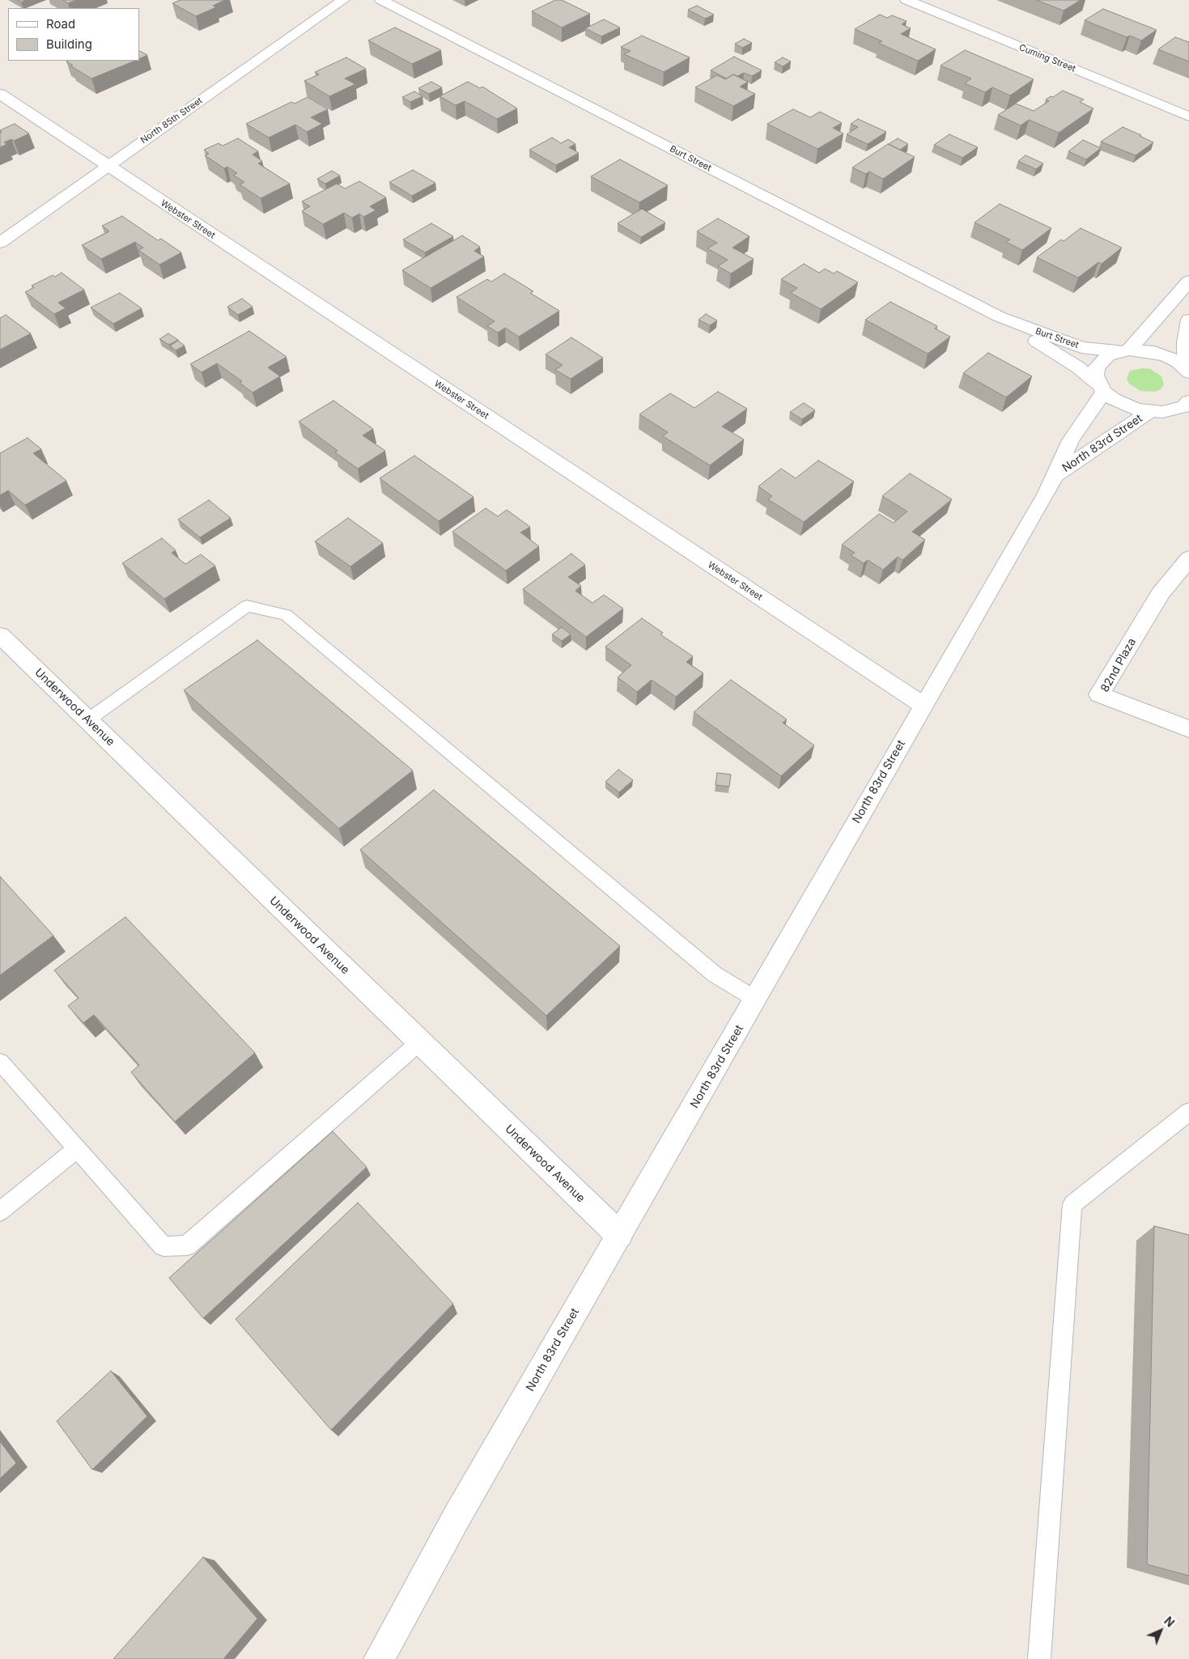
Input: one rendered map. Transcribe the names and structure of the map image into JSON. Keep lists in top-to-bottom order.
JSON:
{
  "streets": {
    "street": [
      "Cuming Street",
      "North 85th Street",
      "Burt Street",
      "Webster Street",
      "North 83rd Street",
      "82nd Plaza",
      "Underwood Avenue"
    ]
  },
  "crossings": [
    ["North 85th Street", "Webster Street"],
    ["Burt Street", "North 83rd Street"],
    ["Webster Street", "North 83rd Street"],
    ["North 83rd Street", "Underwood Avenue"]
  ],
  "legend": ["Road", "Building"],
  "north": "top right"
}
